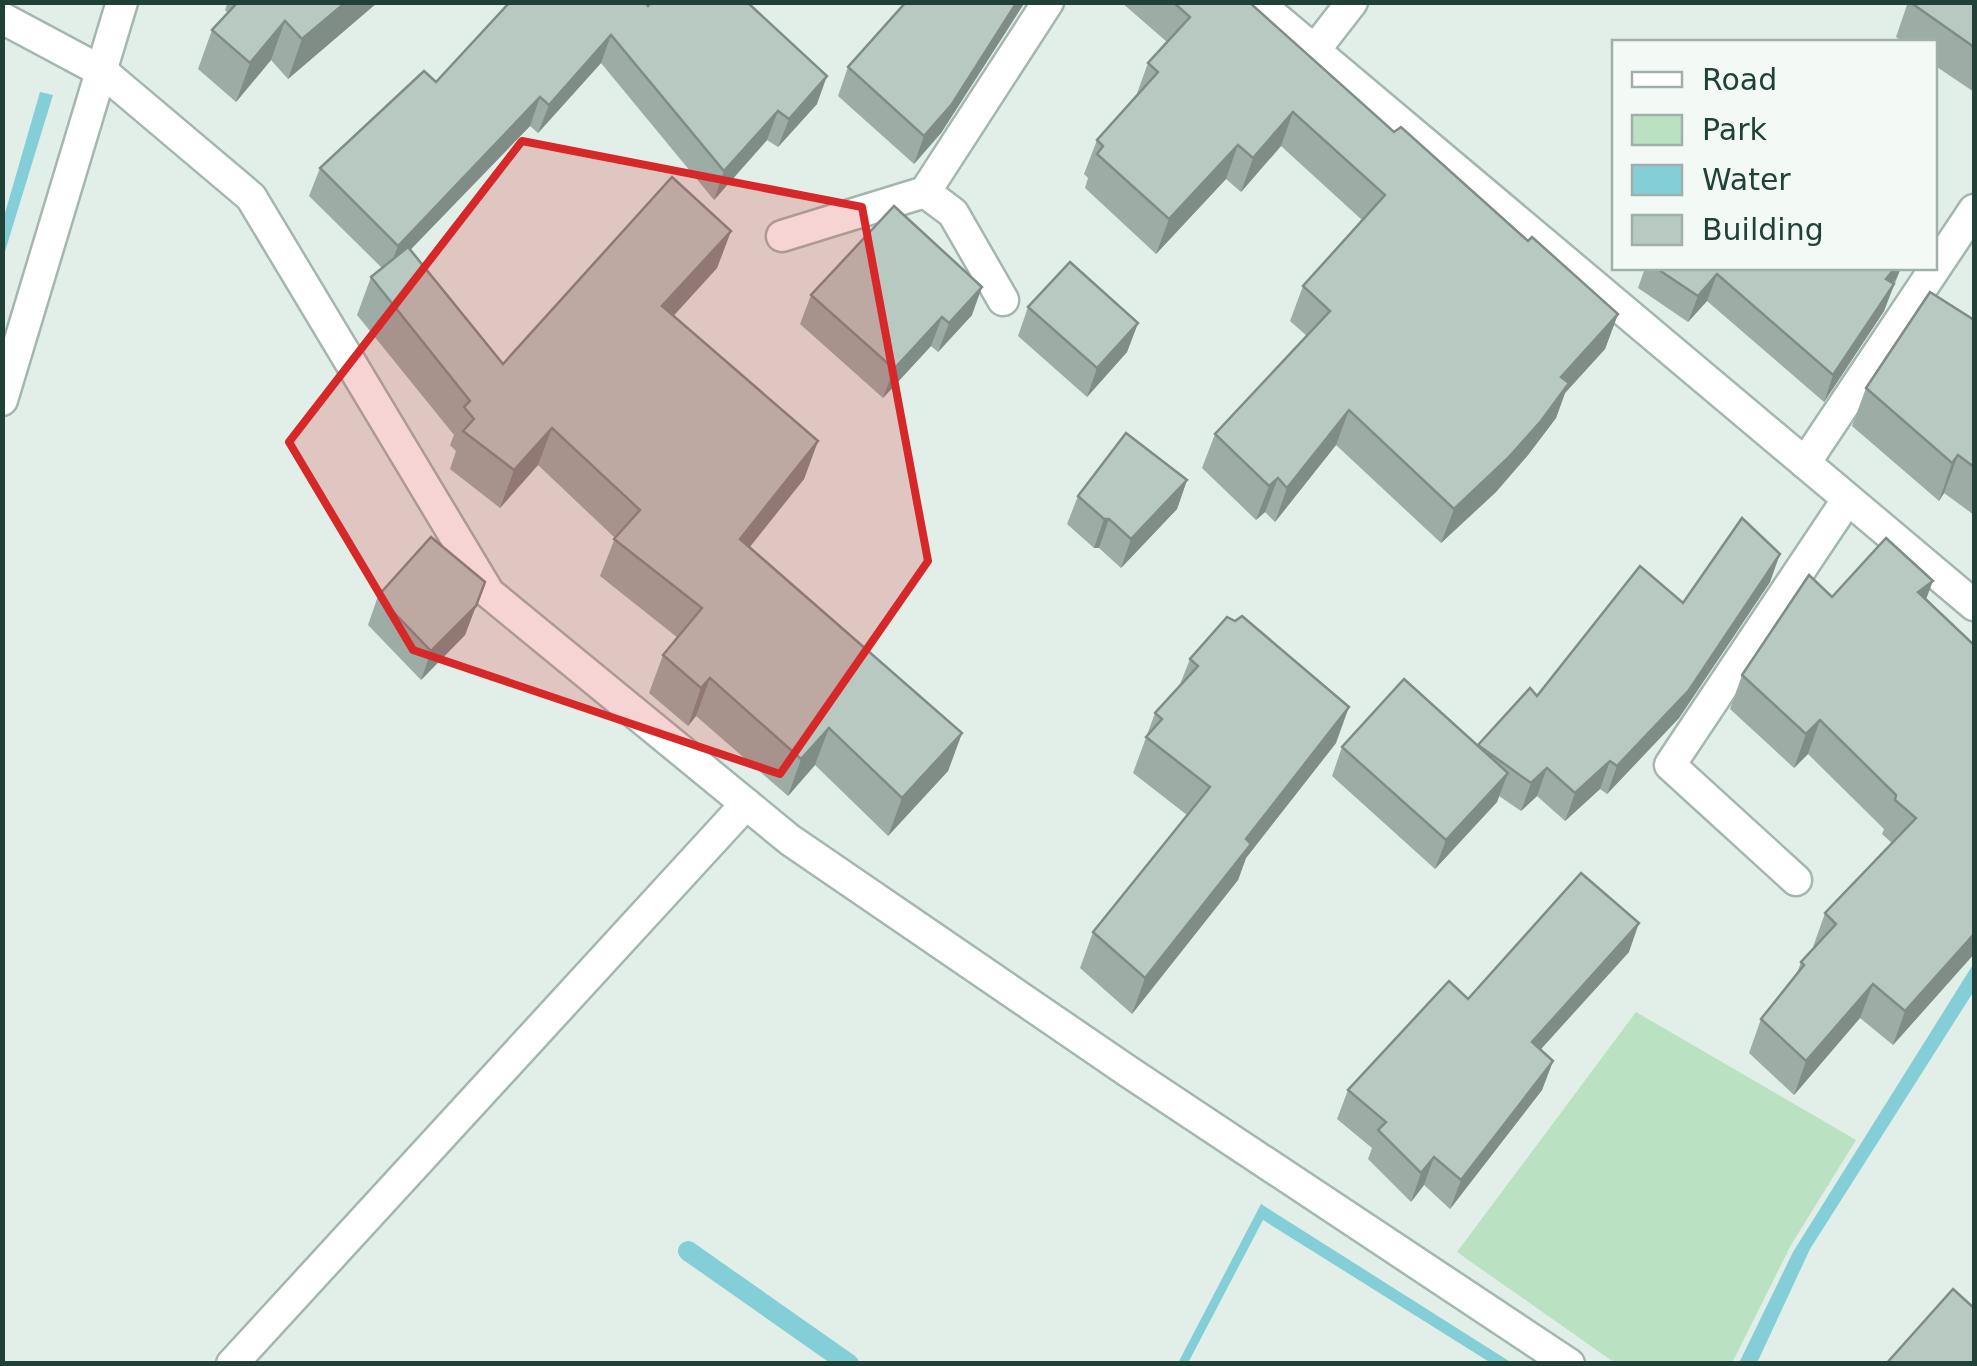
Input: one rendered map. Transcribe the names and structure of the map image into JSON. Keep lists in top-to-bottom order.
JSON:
{
  "legend": [
    "Road",
    "Park",
    "Water",
    "Building"
  ]
}
